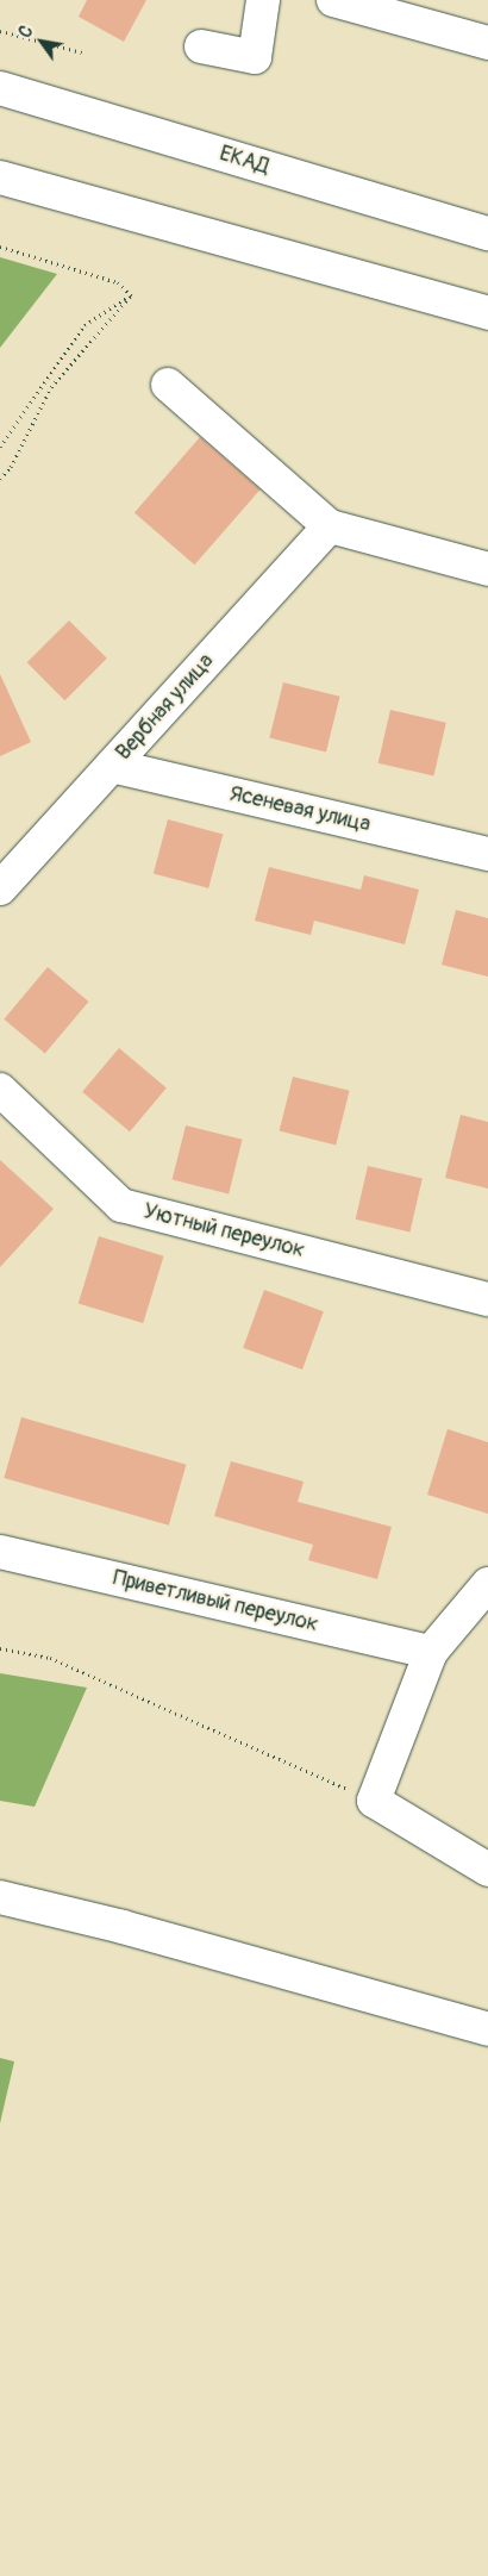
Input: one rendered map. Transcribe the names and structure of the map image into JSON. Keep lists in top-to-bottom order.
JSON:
{
  "streets": {
    "main road": [
      "ЕКАД",
      "Вербная улица",
      "Ясеневая улица",
      "Уютный переулок",
      "Приветливый переулок"
    ]
  },
  "crossings": [
    ["Вербная улица", "Ясеневая улица"]
  ],
  "north": "top left"
}
